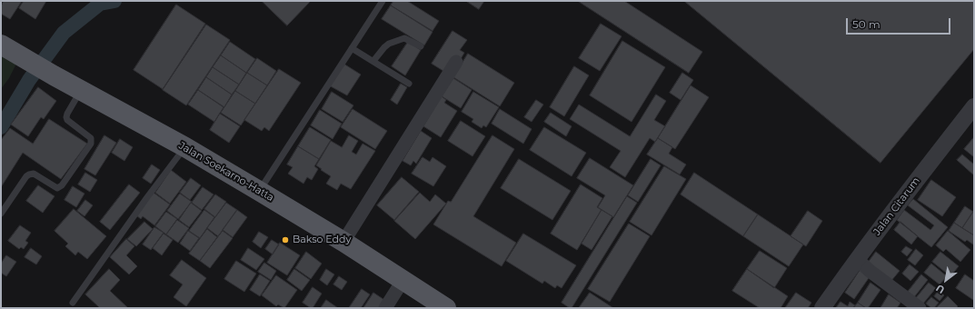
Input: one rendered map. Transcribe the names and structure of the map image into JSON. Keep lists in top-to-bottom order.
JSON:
{
  "streets": {
    "main road": ["Jalan Soekarno-Hatta"],
    "street": ["Jalan Citarum"]
  },
  "places": ["Bakso Eddy"],
  "scale_bar": "50 m",
  "north": "bottom left"
}
